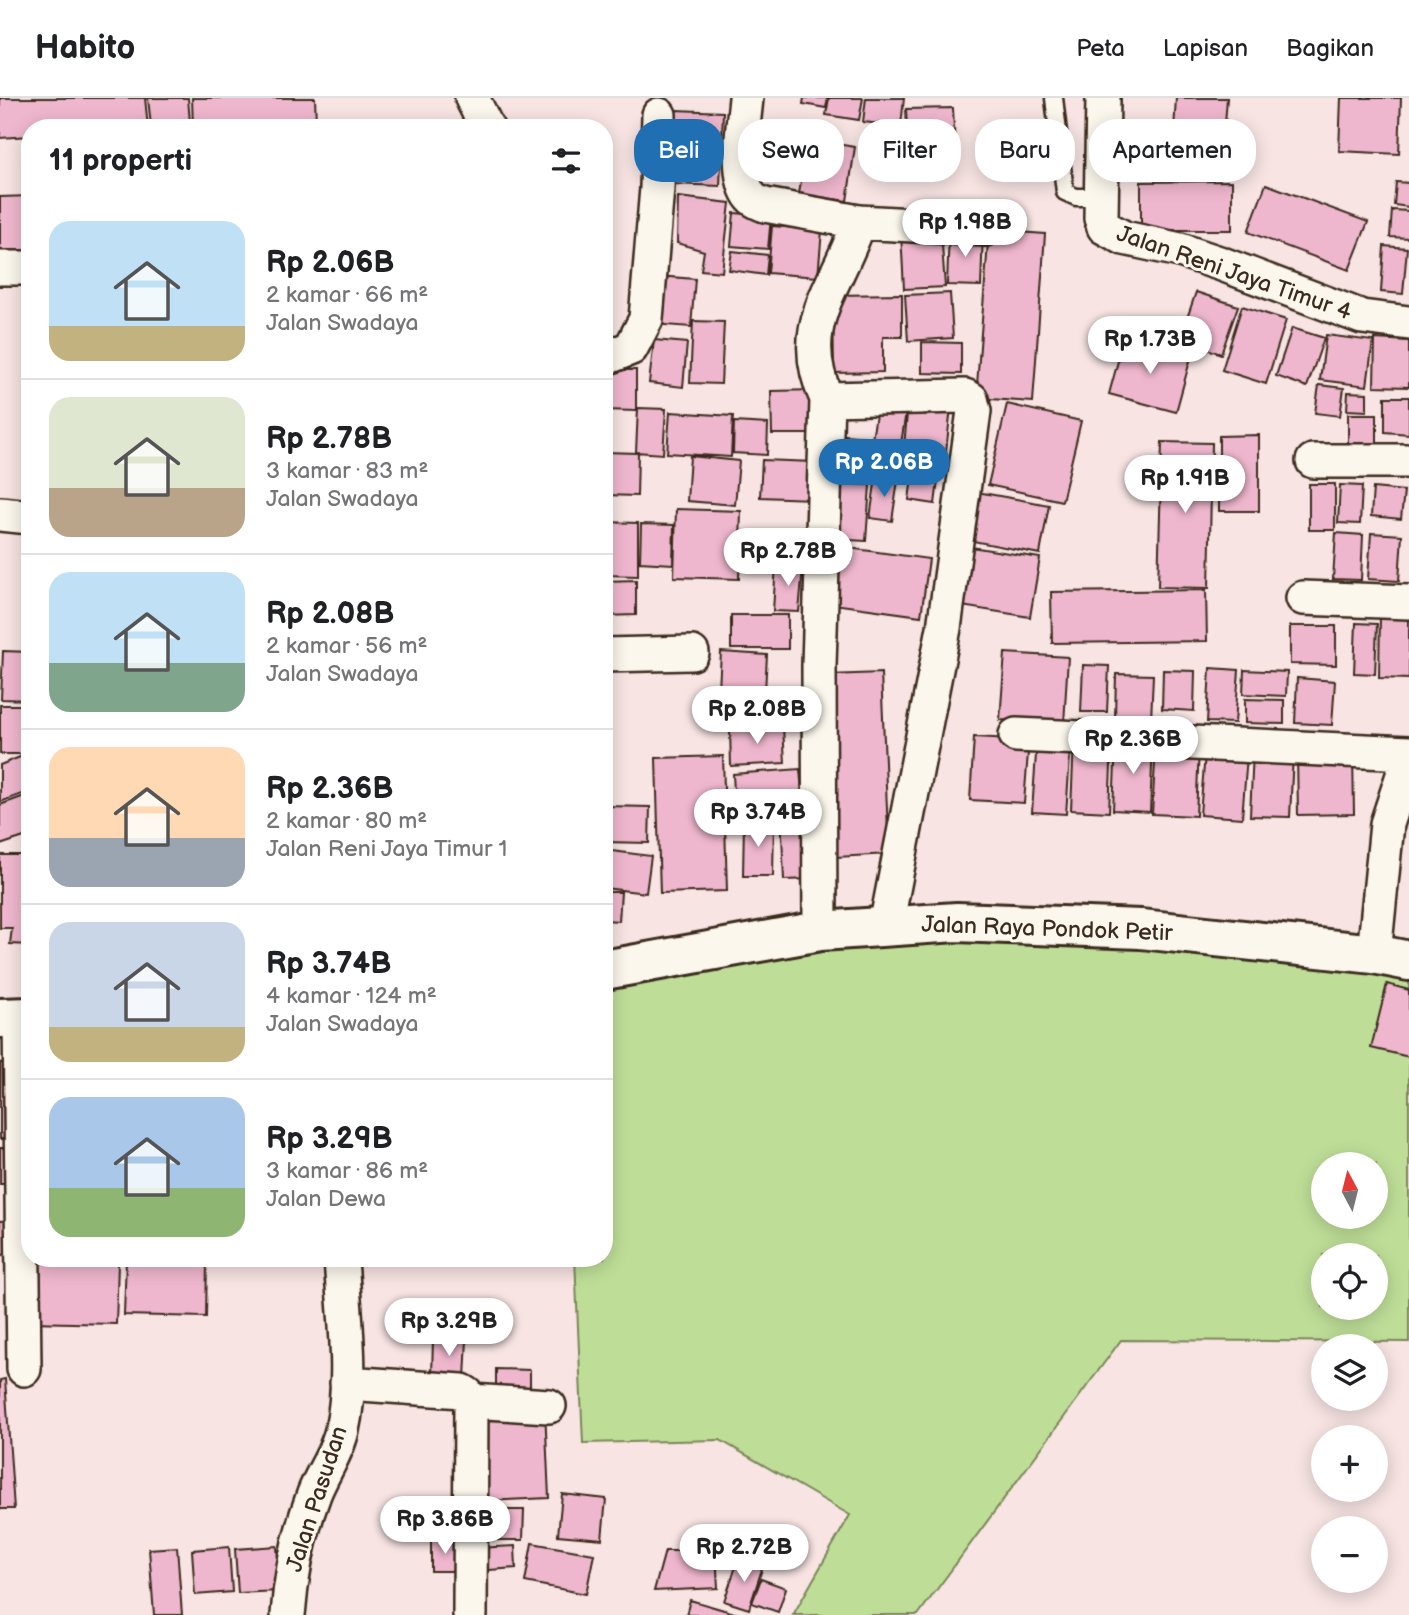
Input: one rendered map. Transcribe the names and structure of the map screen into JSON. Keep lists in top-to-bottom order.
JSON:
{
  "streets": {
    "main road": ["Jalan Raya Pondok Petir"],
    "street": ["Jalan Reni Jaya Timur 4", "Jalan Pasudan"]
  },
  "north": "top",
  "page": {
    "header": "Habito",
    "nav": ["Peta", "Lapisan", "Bagikan"],
    "chip": [
      "Beli",
      "Sewa",
      "Filter",
      "Baru",
      "Apartemen"
    ],
    "heading": "11 properti",
    "price": [
      "Rp 1.98B",
      "Rp 1.73B",
      "Rp 2.06B",
      "Rp 1.91B",
      "Rp 2.78B",
      "Rp 2.08B",
      "Rp 2.36B",
      "Rp 3.74B",
      "Rp 3.29B",
      "Rp 3.86B",
      "Rp 2.72B"
    ],
    "list": [
      {
        "name": "Rp 2.06B",
        "note": "2 kamar · 66 m² · Jalan Swadaya"
      },
      {
        "name": "Rp 2.78B",
        "note": "3 kamar · 83 m² · Jalan Swadaya"
      },
      {
        "name": "Rp 2.08B",
        "note": "2 kamar · 56 m² · Jalan Swadaya"
      },
      {
        "name": "Rp 2.36B",
        "note": "2 kamar · 80 m² · Jalan Reni Jaya Timur 1"
      },
      {
        "name": "Rp 3.74B",
        "note": "4 kamar · 124 m² · Jalan Swadaya"
      },
      {
        "name": "Rp 3.29B",
        "note": "3 kamar · 86 m² · Jalan Dewa"
      }
    ],
    "map_buttons": ["+", "−"]
  }
}
